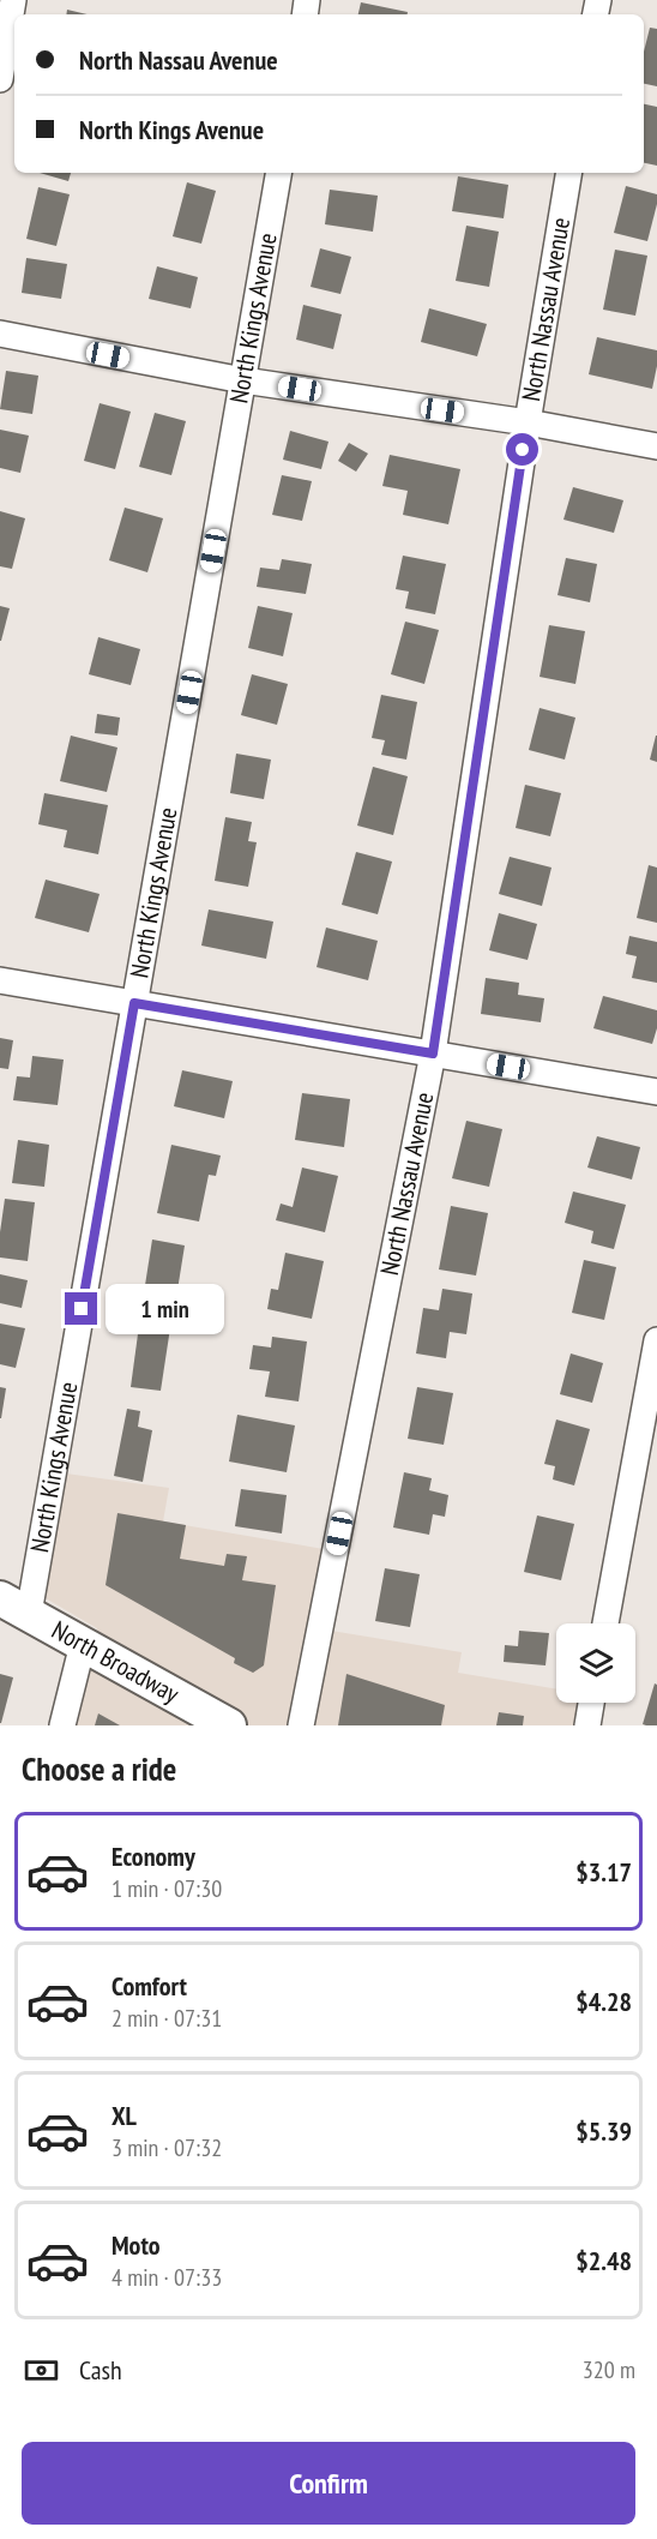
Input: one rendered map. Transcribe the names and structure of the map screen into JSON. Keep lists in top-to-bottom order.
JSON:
{
  "streets": {
    "main road": ["North Broadway"],
    "street": ["North Nassau Avenue", "North Kings Avenue"]
  },
  "crossings": [
    ["North Kings Avenue", "North Broadway"]
  ],
  "page": {
    "banner": ["North Nassau Avenue", "North Kings Avenue"],
    "bubble": "1 min",
    "heading": "Choose a ride",
    "list": [
      {
        "name": "Economy",
        "note": "1 min · 07:30",
        "value": "$3.17"
      },
      {
        "name": "Comfort",
        "note": "2 min · 07:31",
        "value": "$4.28"
      },
      {
        "name": "XL",
        "note": "3 min · 07:32",
        "value": "$5.39"
      },
      {
        "name": "Moto",
        "note": "4 min · 07:33",
        "value": "$2.48"
      }
    ],
    "pay": ["Cash", "320 m"],
    "buttons": "Confirm"
  }
}
